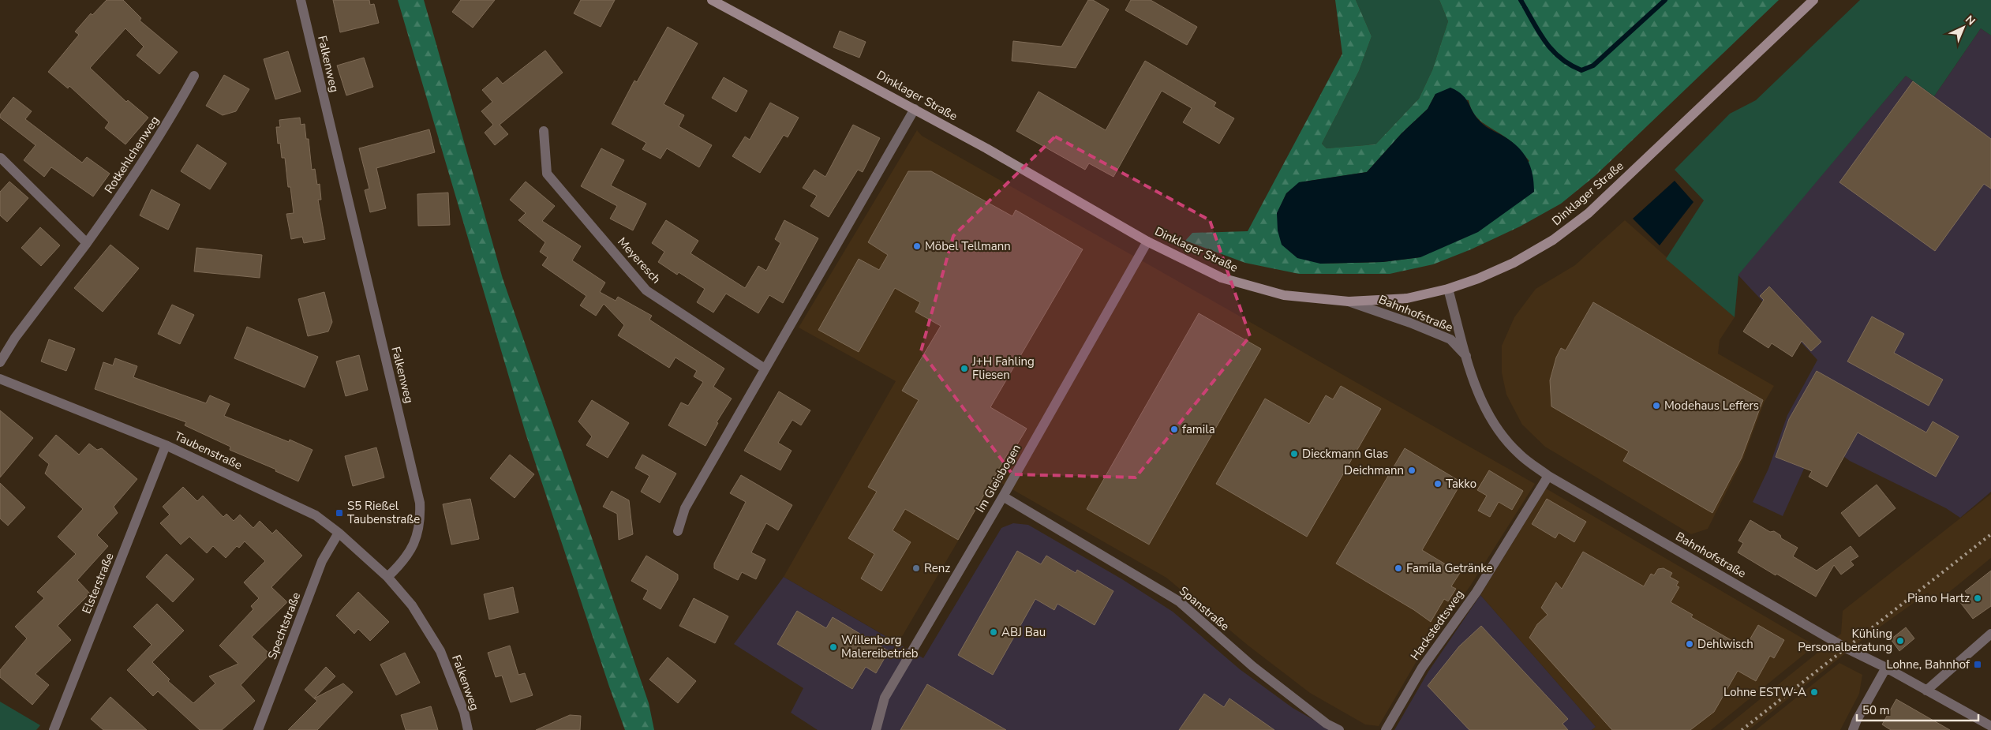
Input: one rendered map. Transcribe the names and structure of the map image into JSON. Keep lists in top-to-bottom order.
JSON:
{
  "streets": {
    "main road": ["Dinklager Straße"],
    "street": [
      "Falkenweg",
      "Rotkehlchenweg",
      "Meyeresch",
      "Bahnhofstraße",
      "Taubenstraße",
      "Im Gleisbogen",
      "Elsterstraße",
      "Spanstraße",
      "Hackstedtsweg",
      "Spechtstraße"
    ]
  },
  "crossings": [
    ["Falkenweg", "Taubenstraße"],
    ["Dinklager Straße", "Bahnhofstraße"],
    ["Dinklager Straße", "Im Gleisbogen"],
    ["Bahnhofstraße", "Hackstedtsweg"],
    ["Taubenstraße", "Elsterstraße"],
    ["Taubenstraße", "Spechtstraße"],
    ["Im Gleisbogen", "Spanstraße"]
  ],
  "places": {
    "other": [
      "Möbel Tellmann",
      "J+H Fahling Fliesen",
      "Modehaus Leffers",
      "famila",
      "Dieckmann Glas",
      "Deichmann",
      "Takko",
      "Renz",
      "Famila Getränke",
      "Piano Hartz",
      "ABJ Bau",
      "Kühling Personalberatung",
      "Dehlwisch",
      "Willenborg Malereibetrieb",
      "Lohne ESTW-A"
    ],
    "transit": ["S5 Rießel Taubenstraße", "Lohne, Bahnhof"]
  },
  "scale_bar": "50 m",
  "north": "top right"
}
